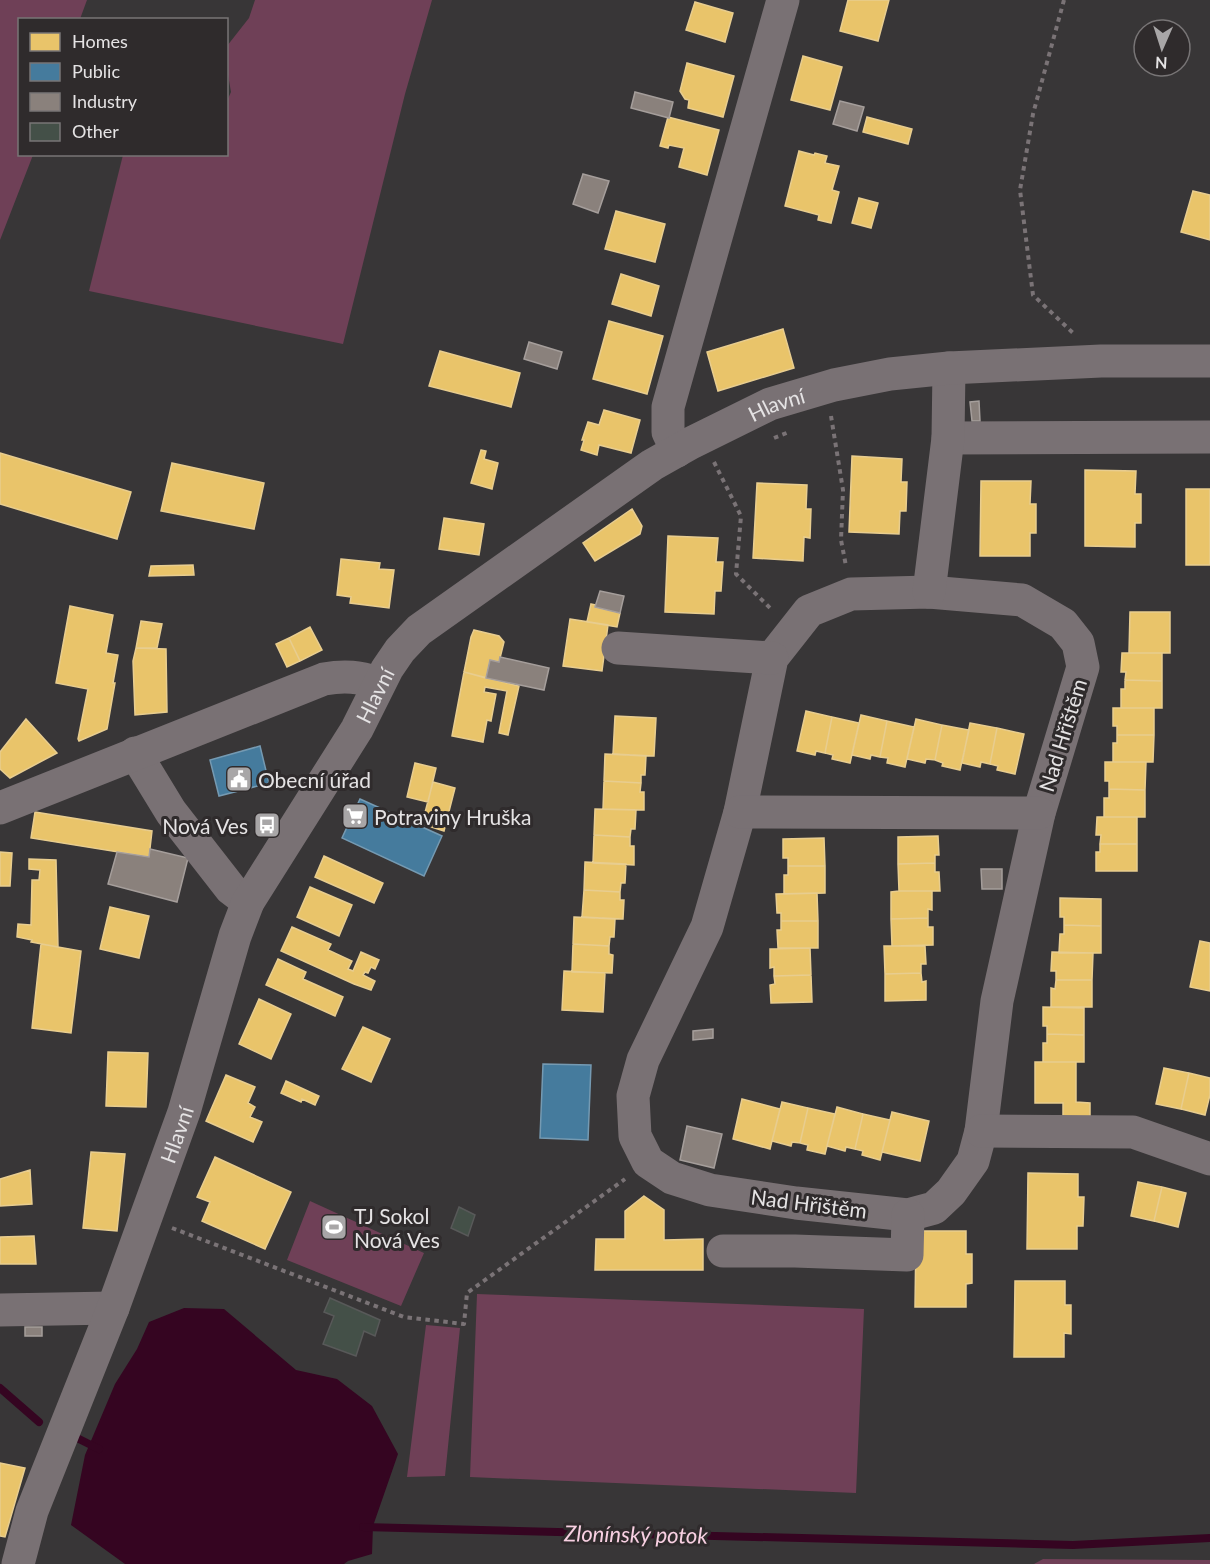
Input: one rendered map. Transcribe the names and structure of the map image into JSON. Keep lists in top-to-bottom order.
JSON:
{
  "streets": {
    "street": ["Hlavní", "Nad Hřištěm"]
  },
  "water": ["Zlonínský potok"],
  "places": {
    "public building": ["Obecní úřad"],
    "supermarket": ["Potraviny Hruška"],
    "bus stop": ["Nová Ves"],
    "sports": ["TJ Sokol Nová Ves"]
  },
  "legend": [
    "Homes",
    "Public",
    "Industry",
    "Other"
  ],
  "north": "bottom"
}
